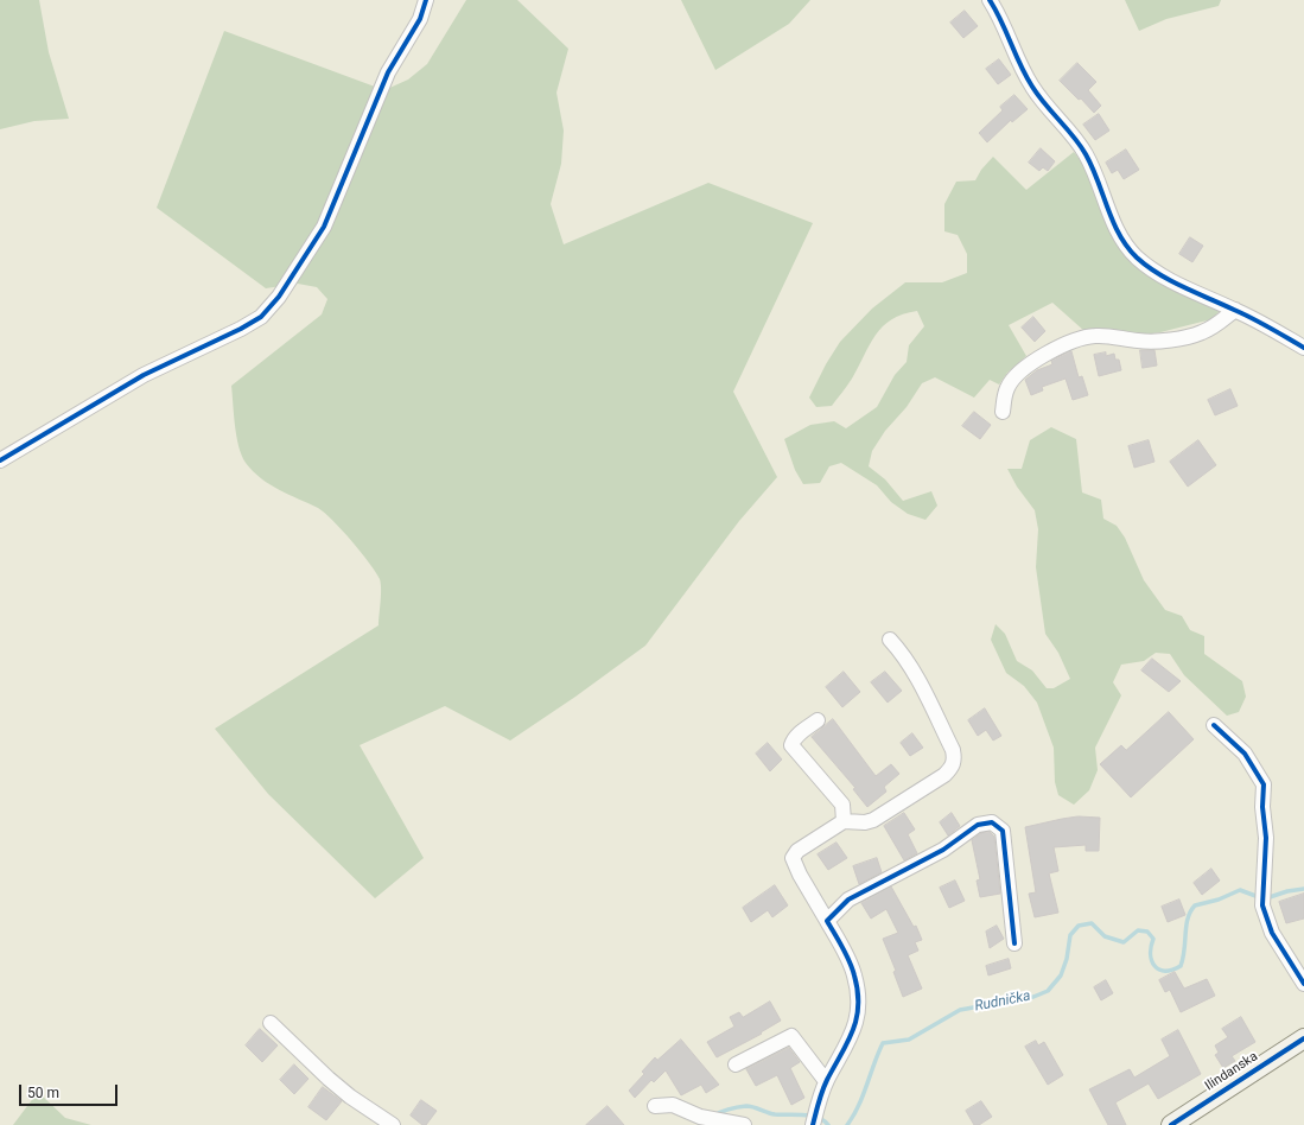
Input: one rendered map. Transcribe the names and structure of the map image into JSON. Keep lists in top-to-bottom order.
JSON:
{
  "streets": {
    "street": ["Ilindanska"]
  },
  "water": ["Rudnička"],
  "scale_bar": "50 m"
}
